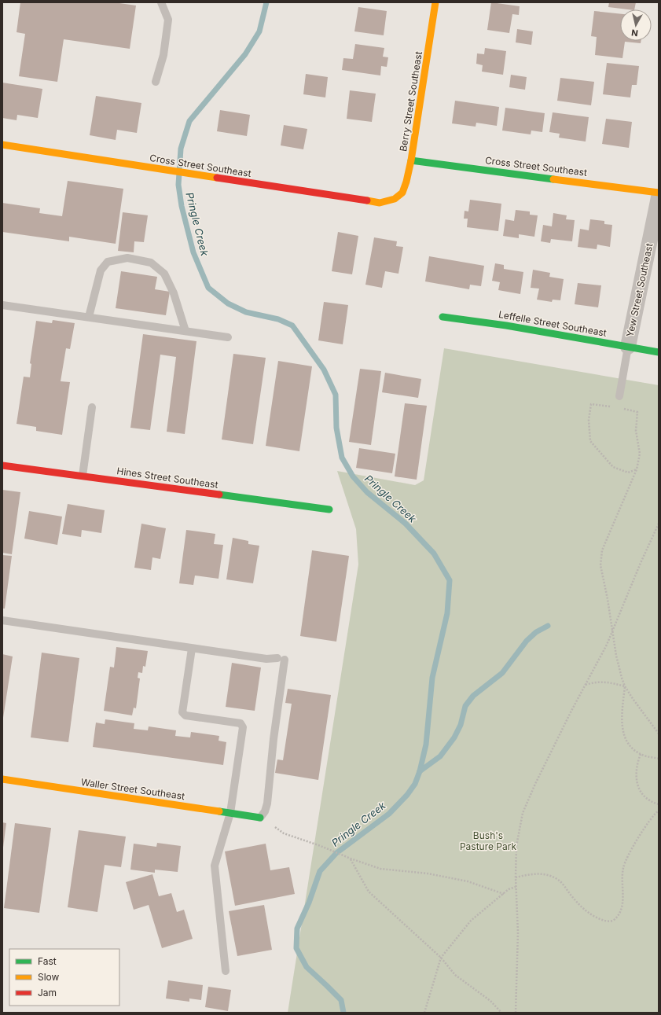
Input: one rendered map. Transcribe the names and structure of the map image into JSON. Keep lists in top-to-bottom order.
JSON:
{
  "streets": {
    "street": [
      "Berry Street Southeast",
      "Cross Street Southeast",
      "Yew Street Southeast",
      "Leffelle Street Southeast",
      "Hines Street Southeast",
      "Waller Street Southeast"
    ]
  },
  "crossings": [
    ["Berry Street Southeast", "Cross Street Southeast"],
    ["Yew Street Southeast", "Leffelle Street Southeast"]
  ],
  "water": ["Pringle Creek"],
  "parks": ["Bush's Pasture Park"],
  "legend": ["Fast", "Slow", "Jam"],
  "north": "bottom"
}
